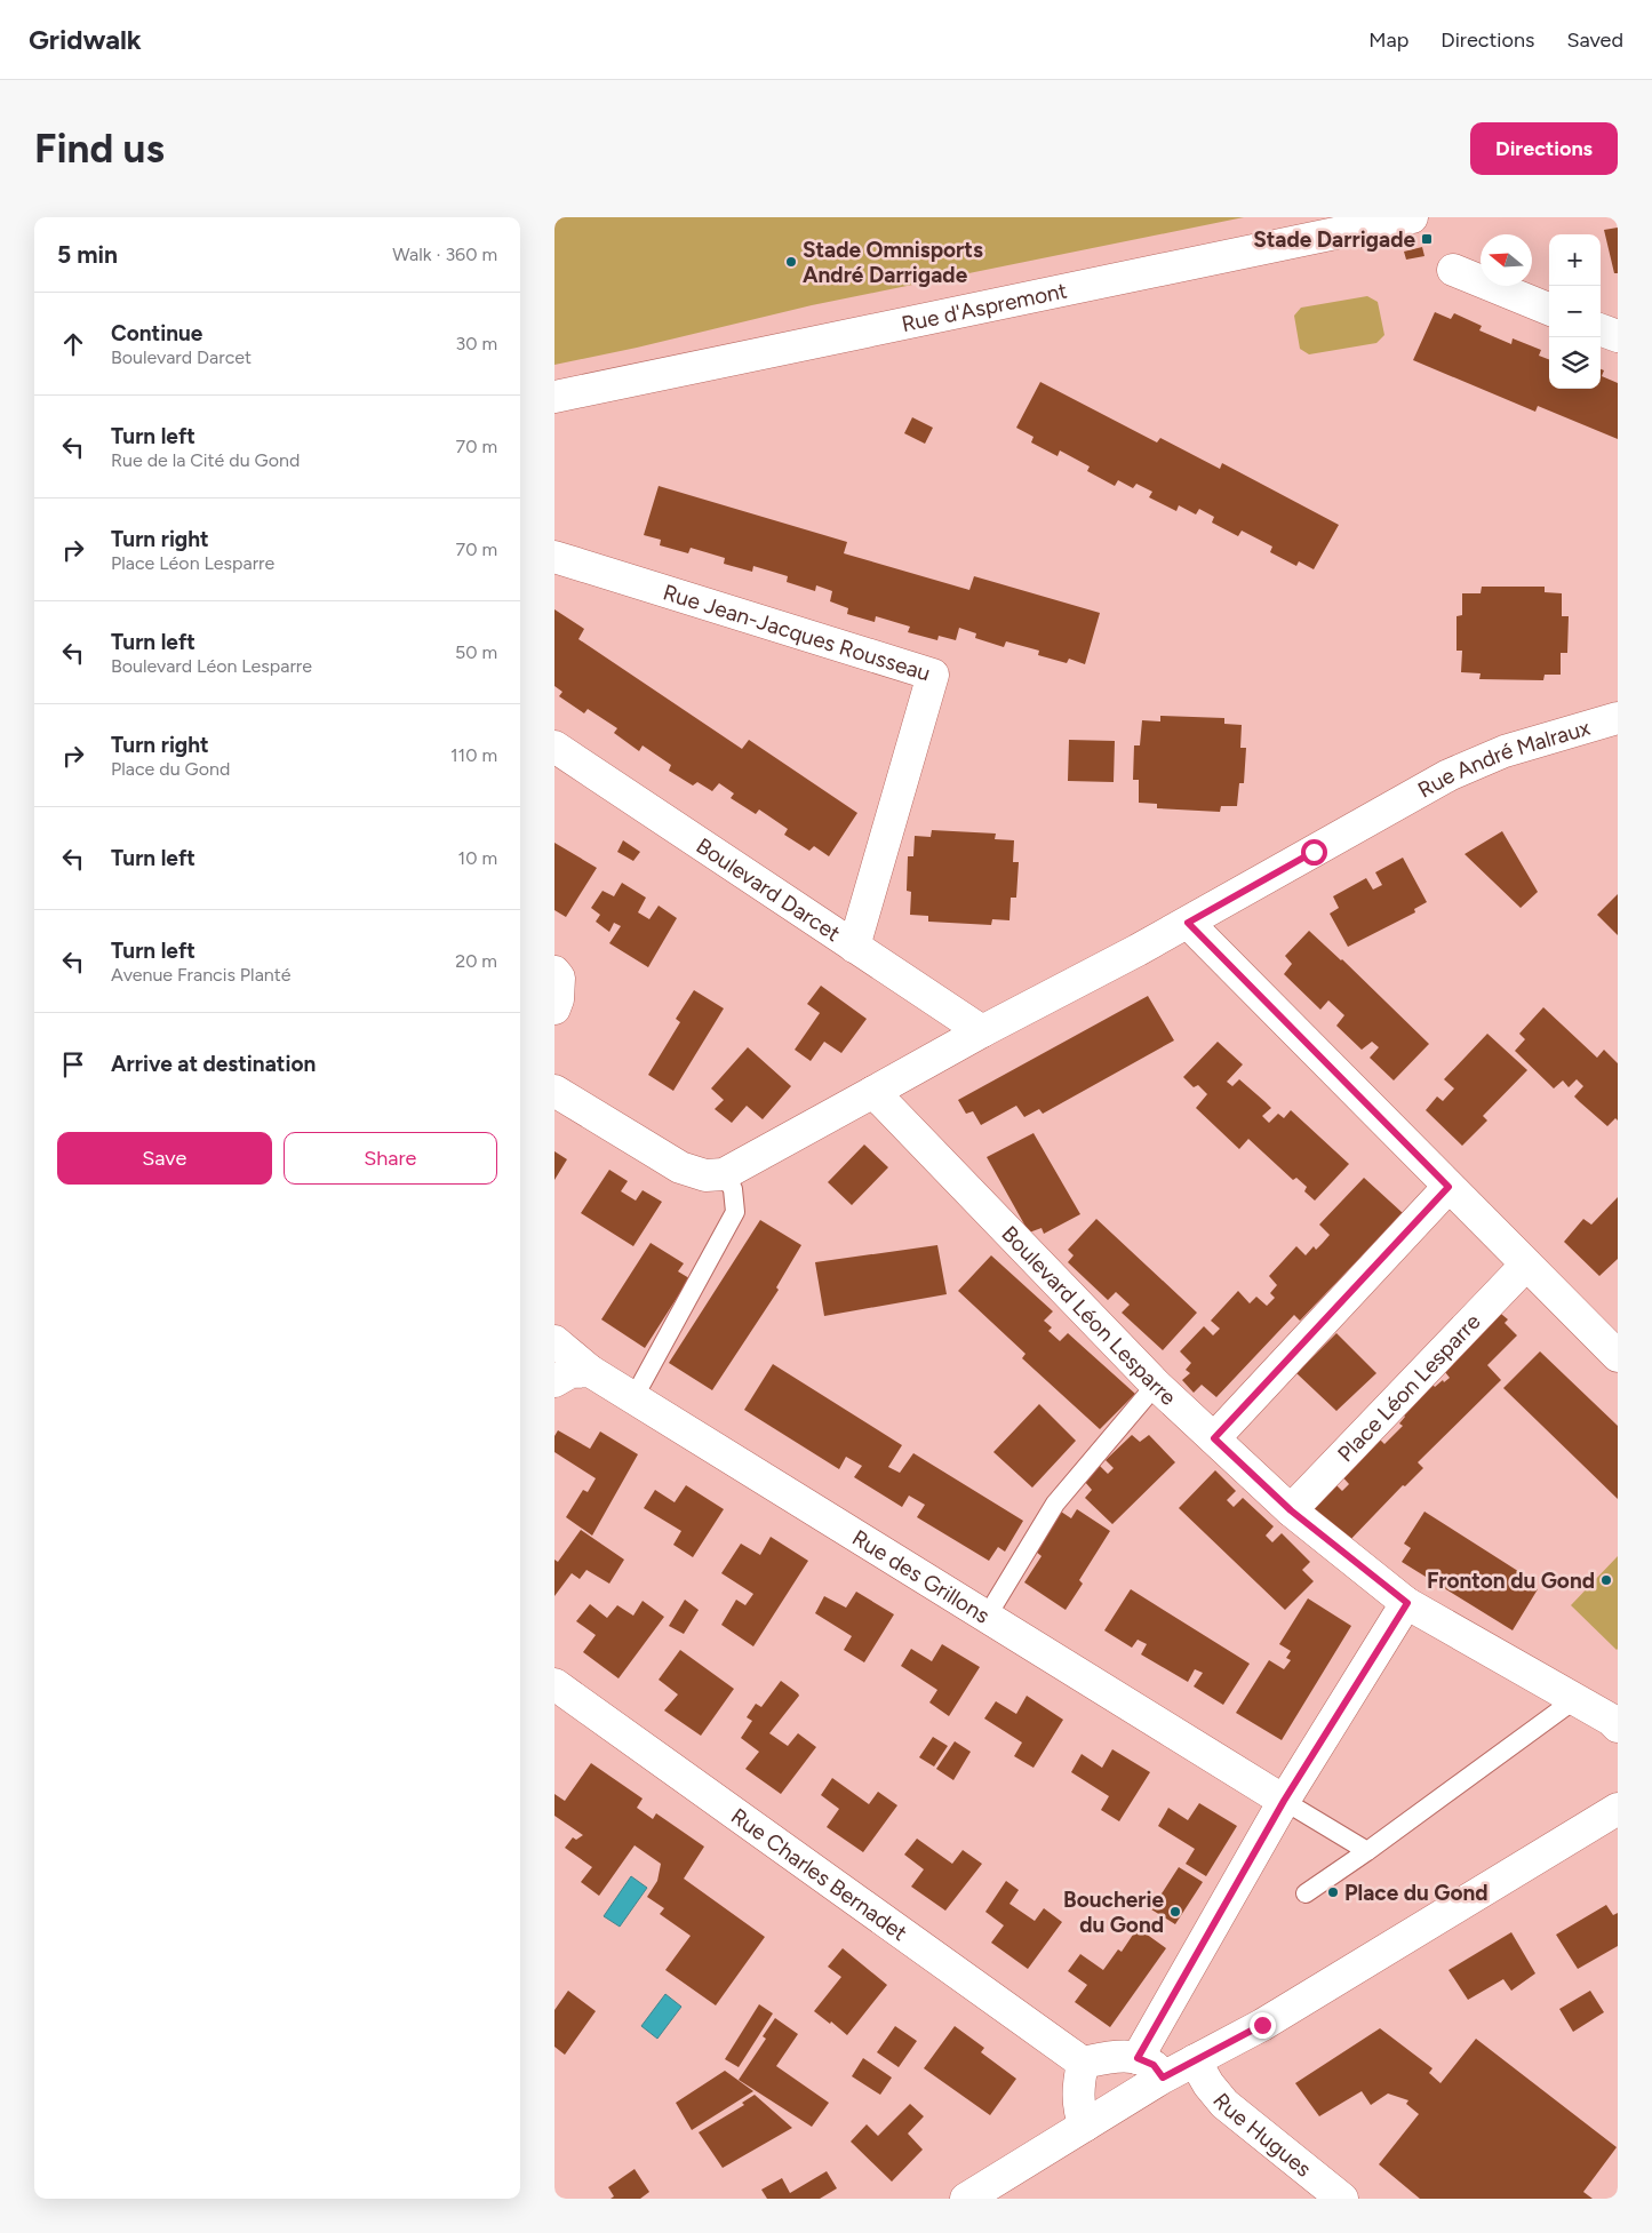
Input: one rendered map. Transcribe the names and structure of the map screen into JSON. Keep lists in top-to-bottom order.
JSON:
{
  "streets": {
    "street": [
      "Rue d'Aspremont",
      "Rue Jean-Jacques Rousseau",
      "Rue André Malraux",
      "Boulevard Darcet",
      "Boulevard Léon Lesparre",
      "Place Léon Lesparre",
      "Rue des Grillons",
      "Rue Charles Bernadet",
      "Rue Hugues"
    ]
  },
  "crossings": [
    ["Rue Jean-Jacques Rousseau", "Boulevard Darcet"],
    ["Boulevard Léon Lesparre", "Place Léon Lesparre"]
  ],
  "places": {
    "transit": ["Stade Darrigade"],
    "other": [
      "Stade Omnisports André Darrigade",
      "Fronton du Gond",
      "Place du Gond",
      "Boucherie du Gond"
    ]
  },
  "north": "left",
  "page": {
    "header": "Gridwalk",
    "nav": ["Map", "Directions", "Saved"],
    "buttons": [
      "Directions",
      ["Save", "Share"]
    ],
    "title": "Find us",
    "heading": ["5 min", "Walk · 360 m"],
    "map_buttons": ["+", "−"],
    "list": [
      ["Continue", "Boulevard Darcet", "30 m"],
      ["Turn left", "Rue de la Cité du Gond", "70 m"],
      ["Turn right", "Place Léon Lesparre", "70 m"],
      ["Turn left", "Boulevard Léon Lesparre", "50 m"],
      ["Turn right", "Place du Gond", "110 m"],
      ["Turn left", "10 m"],
      ["Turn left", "Avenue Francis Planté", "20 m"],
      "Arrive at destination"
    ]
  }
}
